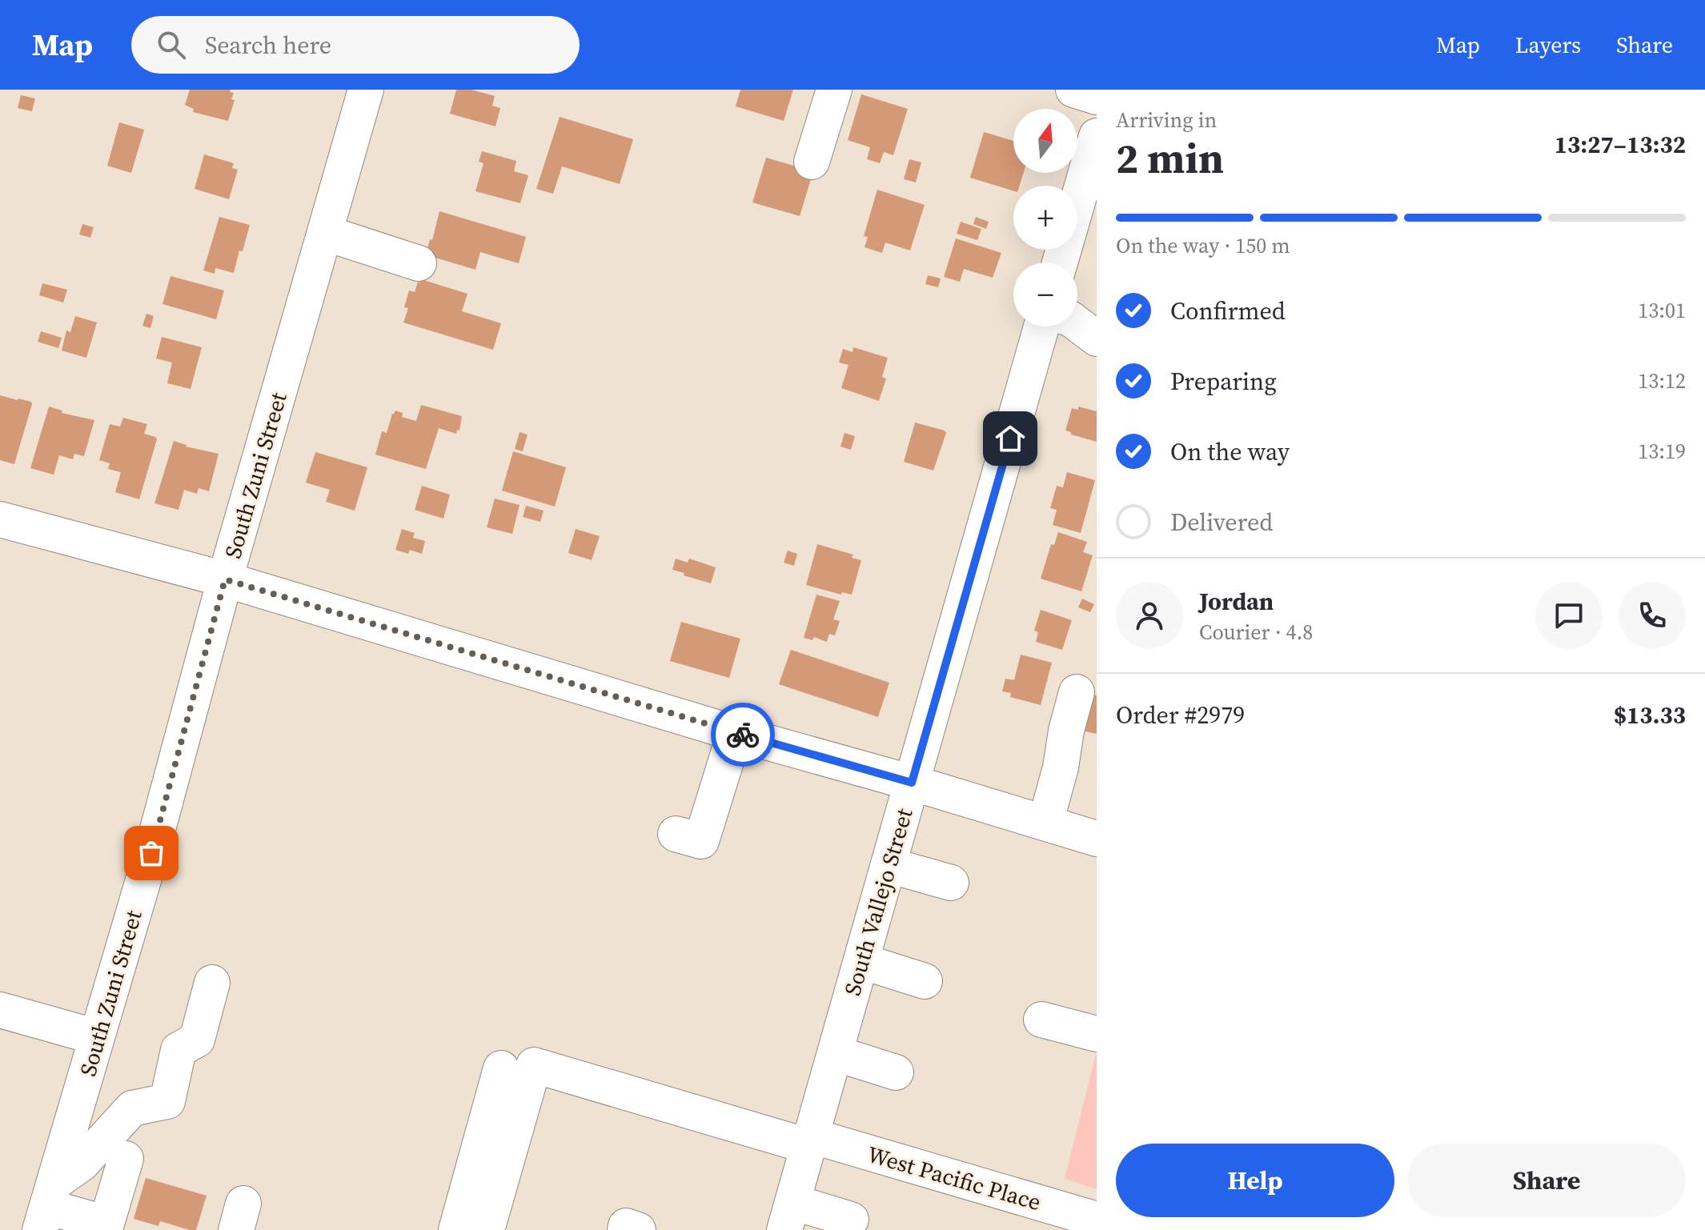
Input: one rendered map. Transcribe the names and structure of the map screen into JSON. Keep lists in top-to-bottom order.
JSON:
{
  "streets": {
    "street": ["South Zuni Street", "South Vallejo Street", "West Pacific Place"]
  },
  "crossings": [
    ["South Vallejo Street", "West Pacific Place"]
  ],
  "north": "top",
  "page": {
    "header": "Map",
    "search": "Search here",
    "nav": ["Map", "Layers", "Share"],
    "heading": ["2 min", "Arriving in", "13:27–13:32"],
    "panel": [
      "Jordan",
      "Courier · 4.8",
      "Order #2979",
      "$13.33"
    ],
    "map_buttons": ["+", "−"],
    "bar": "On the way · 150 m",
    "list": [
      ["Confirmed", "13:01"],
      ["Preparing", "13:12"],
      ["On the way", "13:19"],
      "Delivered"
    ],
    "buttons": ["Help", "Share"]
  }
}
